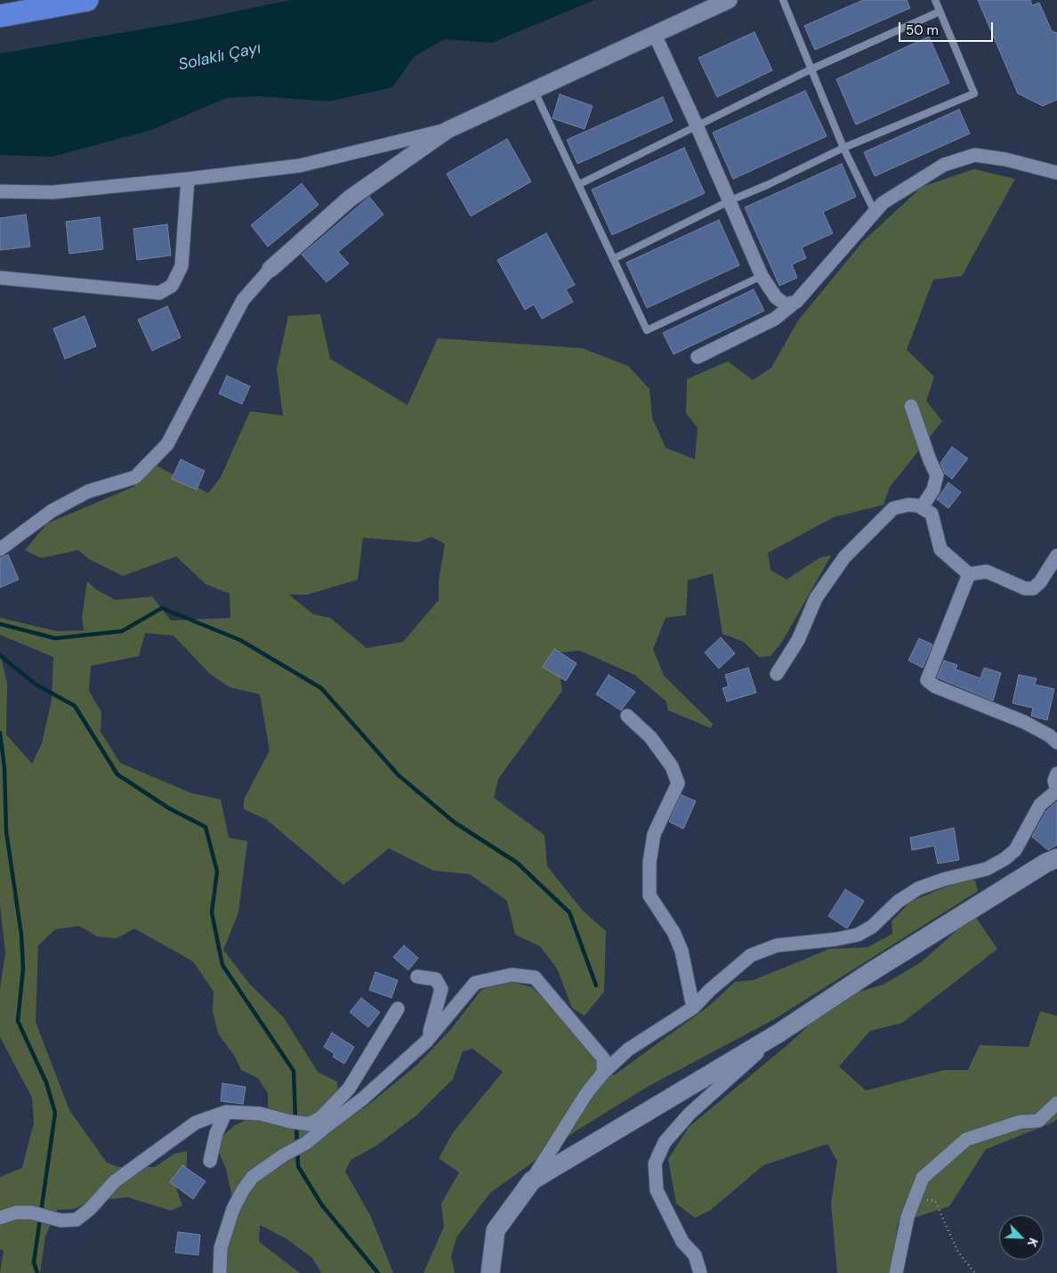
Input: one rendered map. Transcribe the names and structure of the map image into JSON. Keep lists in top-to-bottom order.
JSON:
{
  "water": ["Solaklı Çayı"],
  "scale_bar": "50 m",
  "north": "bottom right"
}
